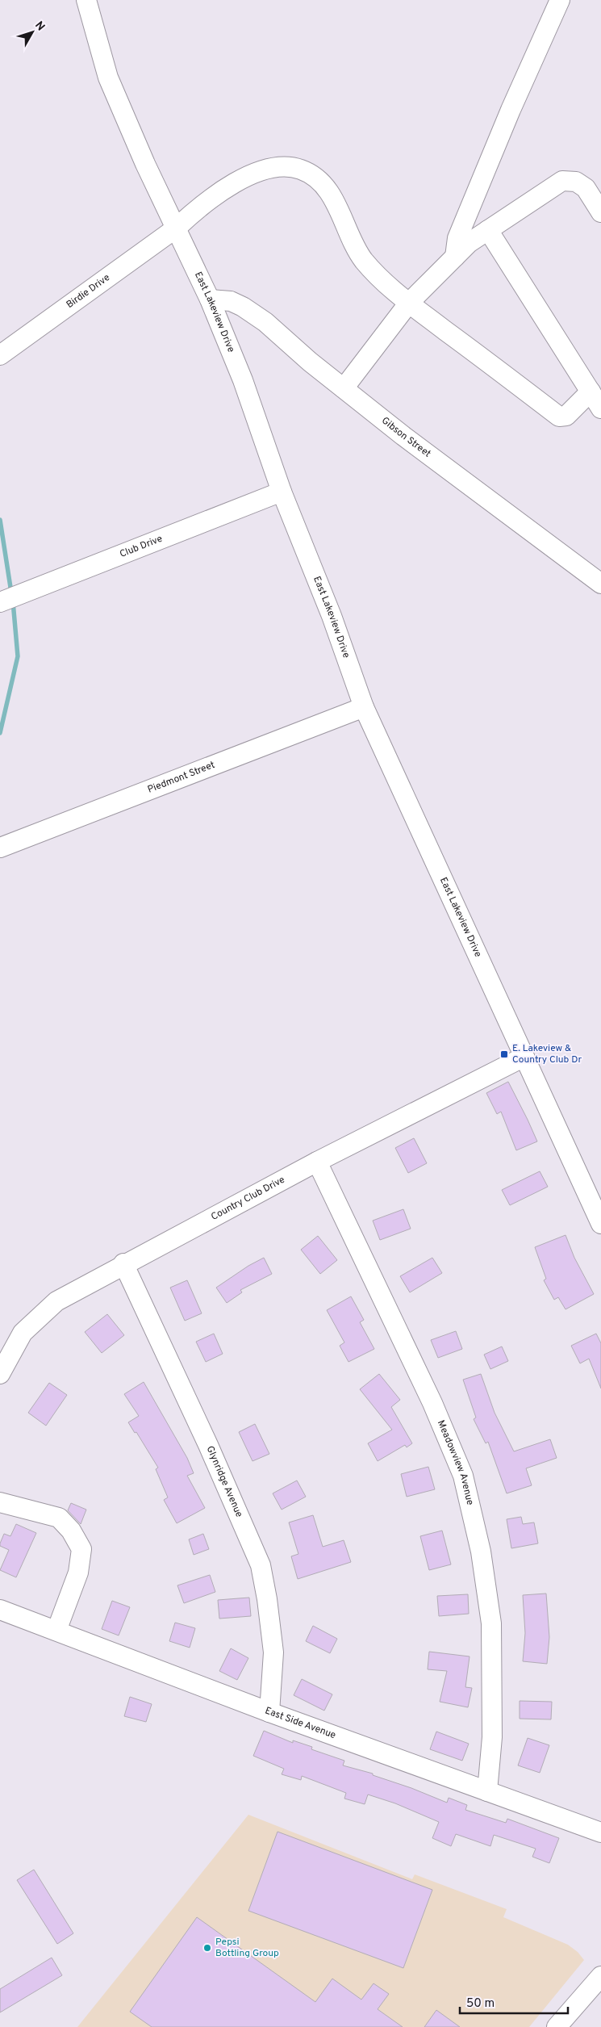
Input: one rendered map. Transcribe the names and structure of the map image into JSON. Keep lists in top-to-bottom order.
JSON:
{
  "streets": {
    "street": [
      "Birdie Drive",
      "East Lakeview Drive",
      "Gibson Street",
      "Club Drive",
      "Piedmont Street",
      "Country Club Drive",
      "Meadowview Avenue",
      "Glynridge Avenue",
      "East Side Avenue"
    ]
  },
  "crossings": [
    ["Birdie Drive", "East Lakeview Drive"],
    ["East Lakeview Drive", "Gibson Street"],
    ["East Lakeview Drive", "Club Drive"],
    ["East Lakeview Drive", "Piedmont Street"],
    ["East Lakeview Drive", "Country Club Drive"],
    ["Country Club Drive", "Meadowview Avenue"],
    ["Country Club Drive", "Glynridge Avenue"],
    ["Meadowview Avenue", "East Side Avenue"],
    ["Glynridge Avenue", "East Side Avenue"]
  ],
  "places": {
    "transit": ["E. Lakeview & Country Club Dr"],
    "other": ["Pepsi Bottling Group"]
  },
  "scale_bar": "50 m",
  "north": "top right"
}
